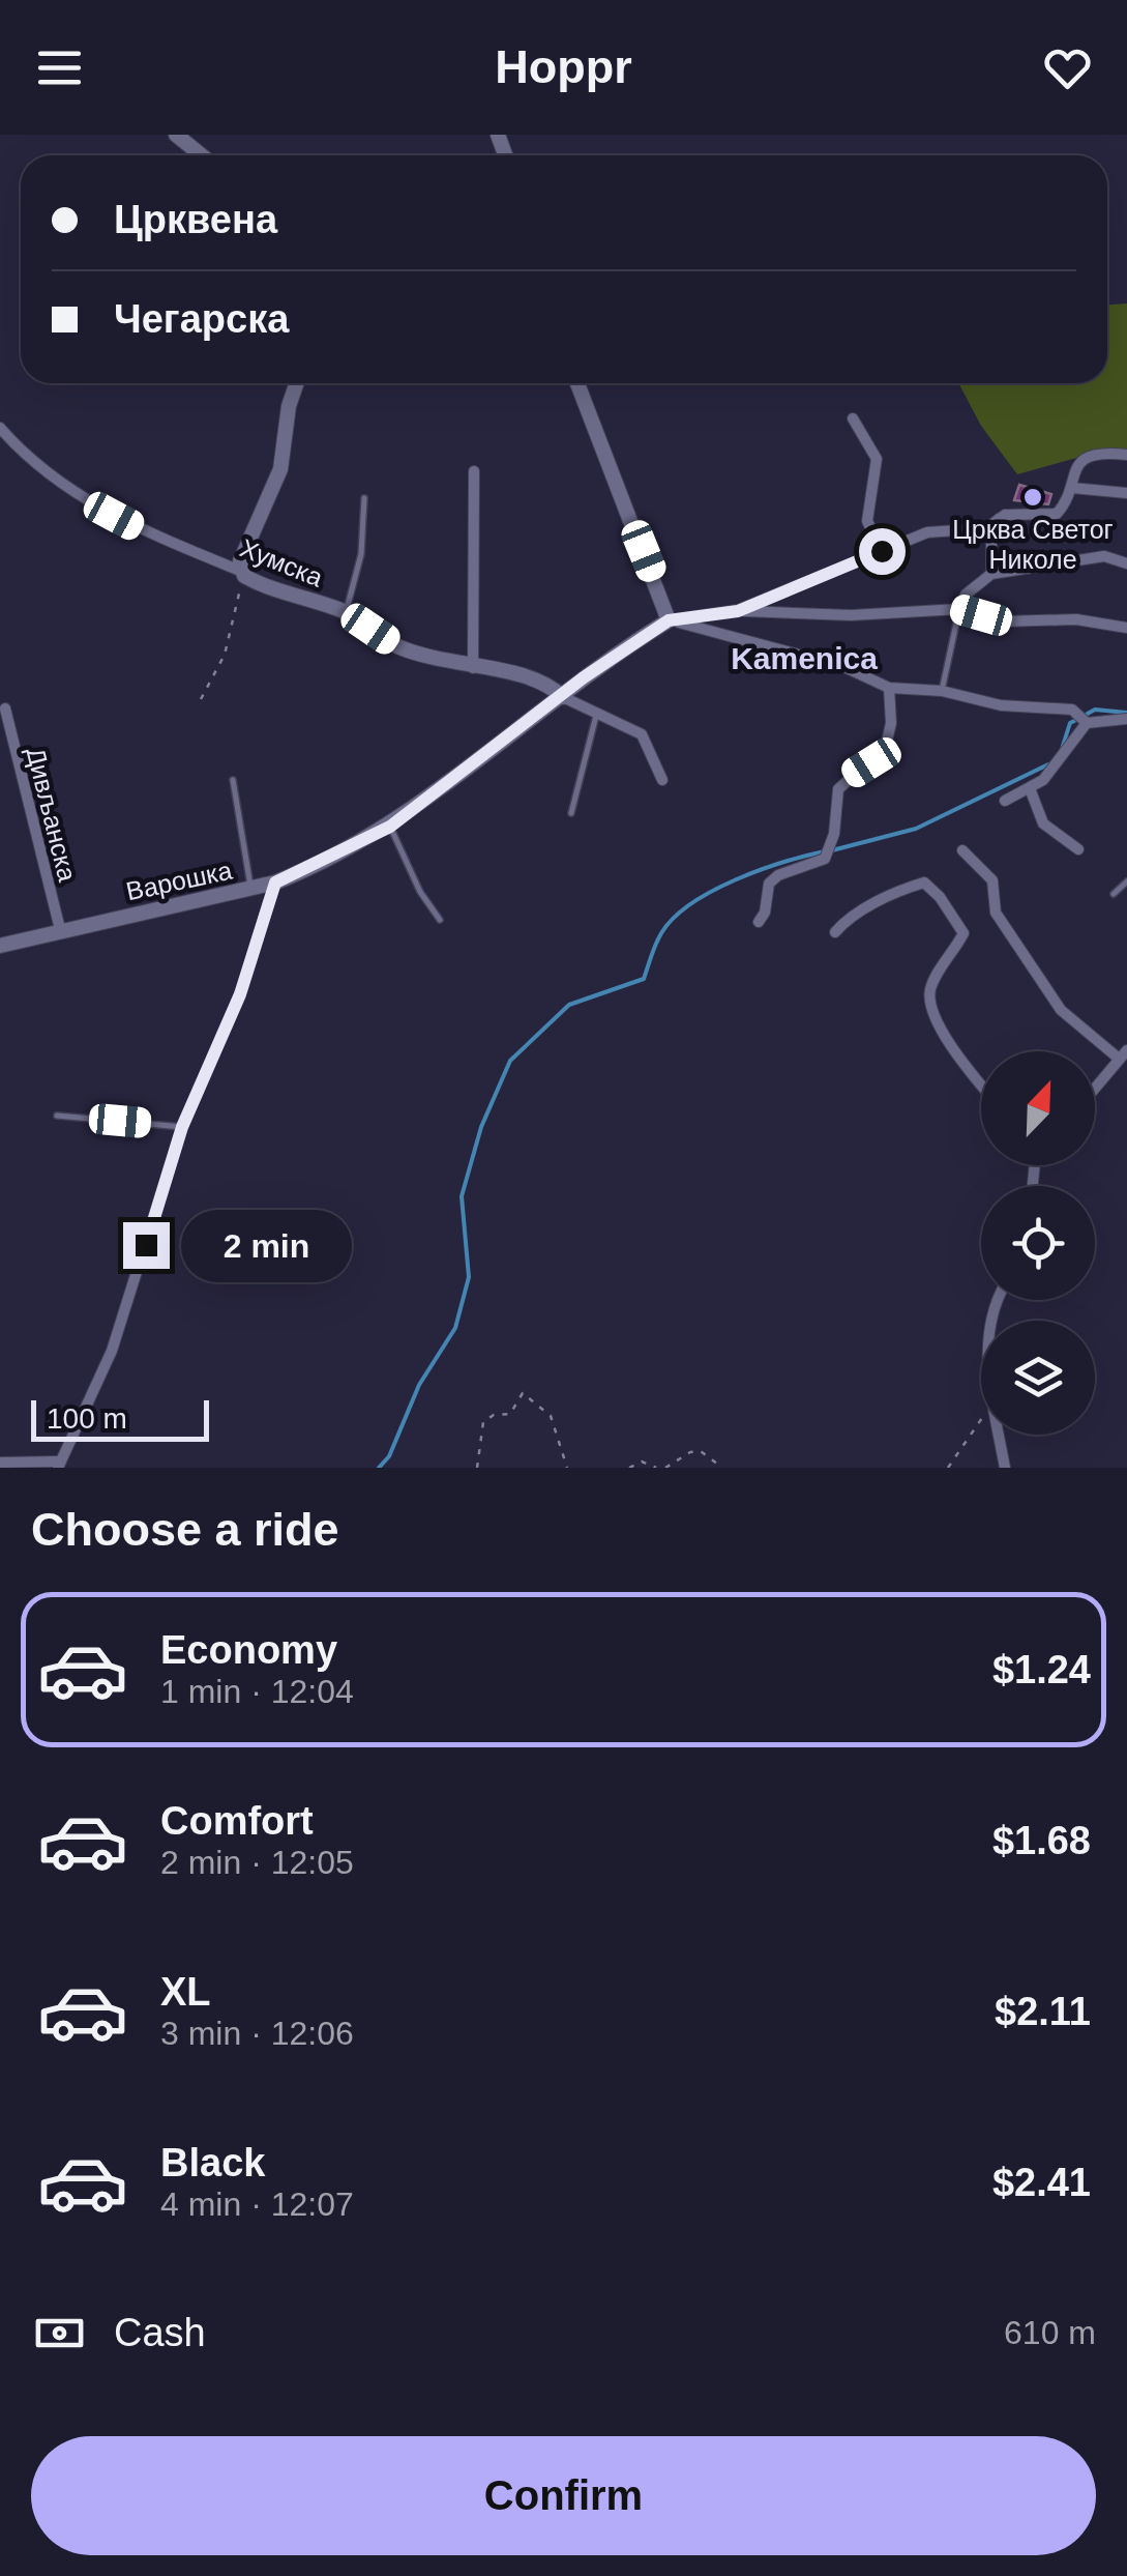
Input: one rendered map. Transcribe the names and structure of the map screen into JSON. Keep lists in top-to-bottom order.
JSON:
{
  "streets": {
    "street": ["Хумска", "Дивљанска", "Варошка"]
  },
  "crossings": [
    ["Хумска", "Варошка"],
    ["Дивљанска", "Варошка"]
  ],
  "districts": ["Kamenica"],
  "places": ["Црква Светог Николе"],
  "scale_bar": "100 m",
  "north": "top right",
  "page": {
    "header": "Hoppr",
    "banner": ["Црквена", "Чегарска"],
    "bubble": "2 min",
    "scale": "100 m",
    "heading": "Choose a ride",
    "list": [
      {
        "name": "Economy",
        "note": "1 min · 12:04",
        "value": "$1.24"
      },
      {
        "name": "Comfort",
        "note": "2 min · 12:05",
        "value": "$1.68"
      },
      {
        "name": "XL",
        "note": "3 min · 12:06",
        "value": "$2.11"
      },
      {
        "name": "Black",
        "note": "4 min · 12:07",
        "value": "$2.41"
      }
    ],
    "pay": ["Cash", "610 m"],
    "buttons": "Confirm"
  }
}
